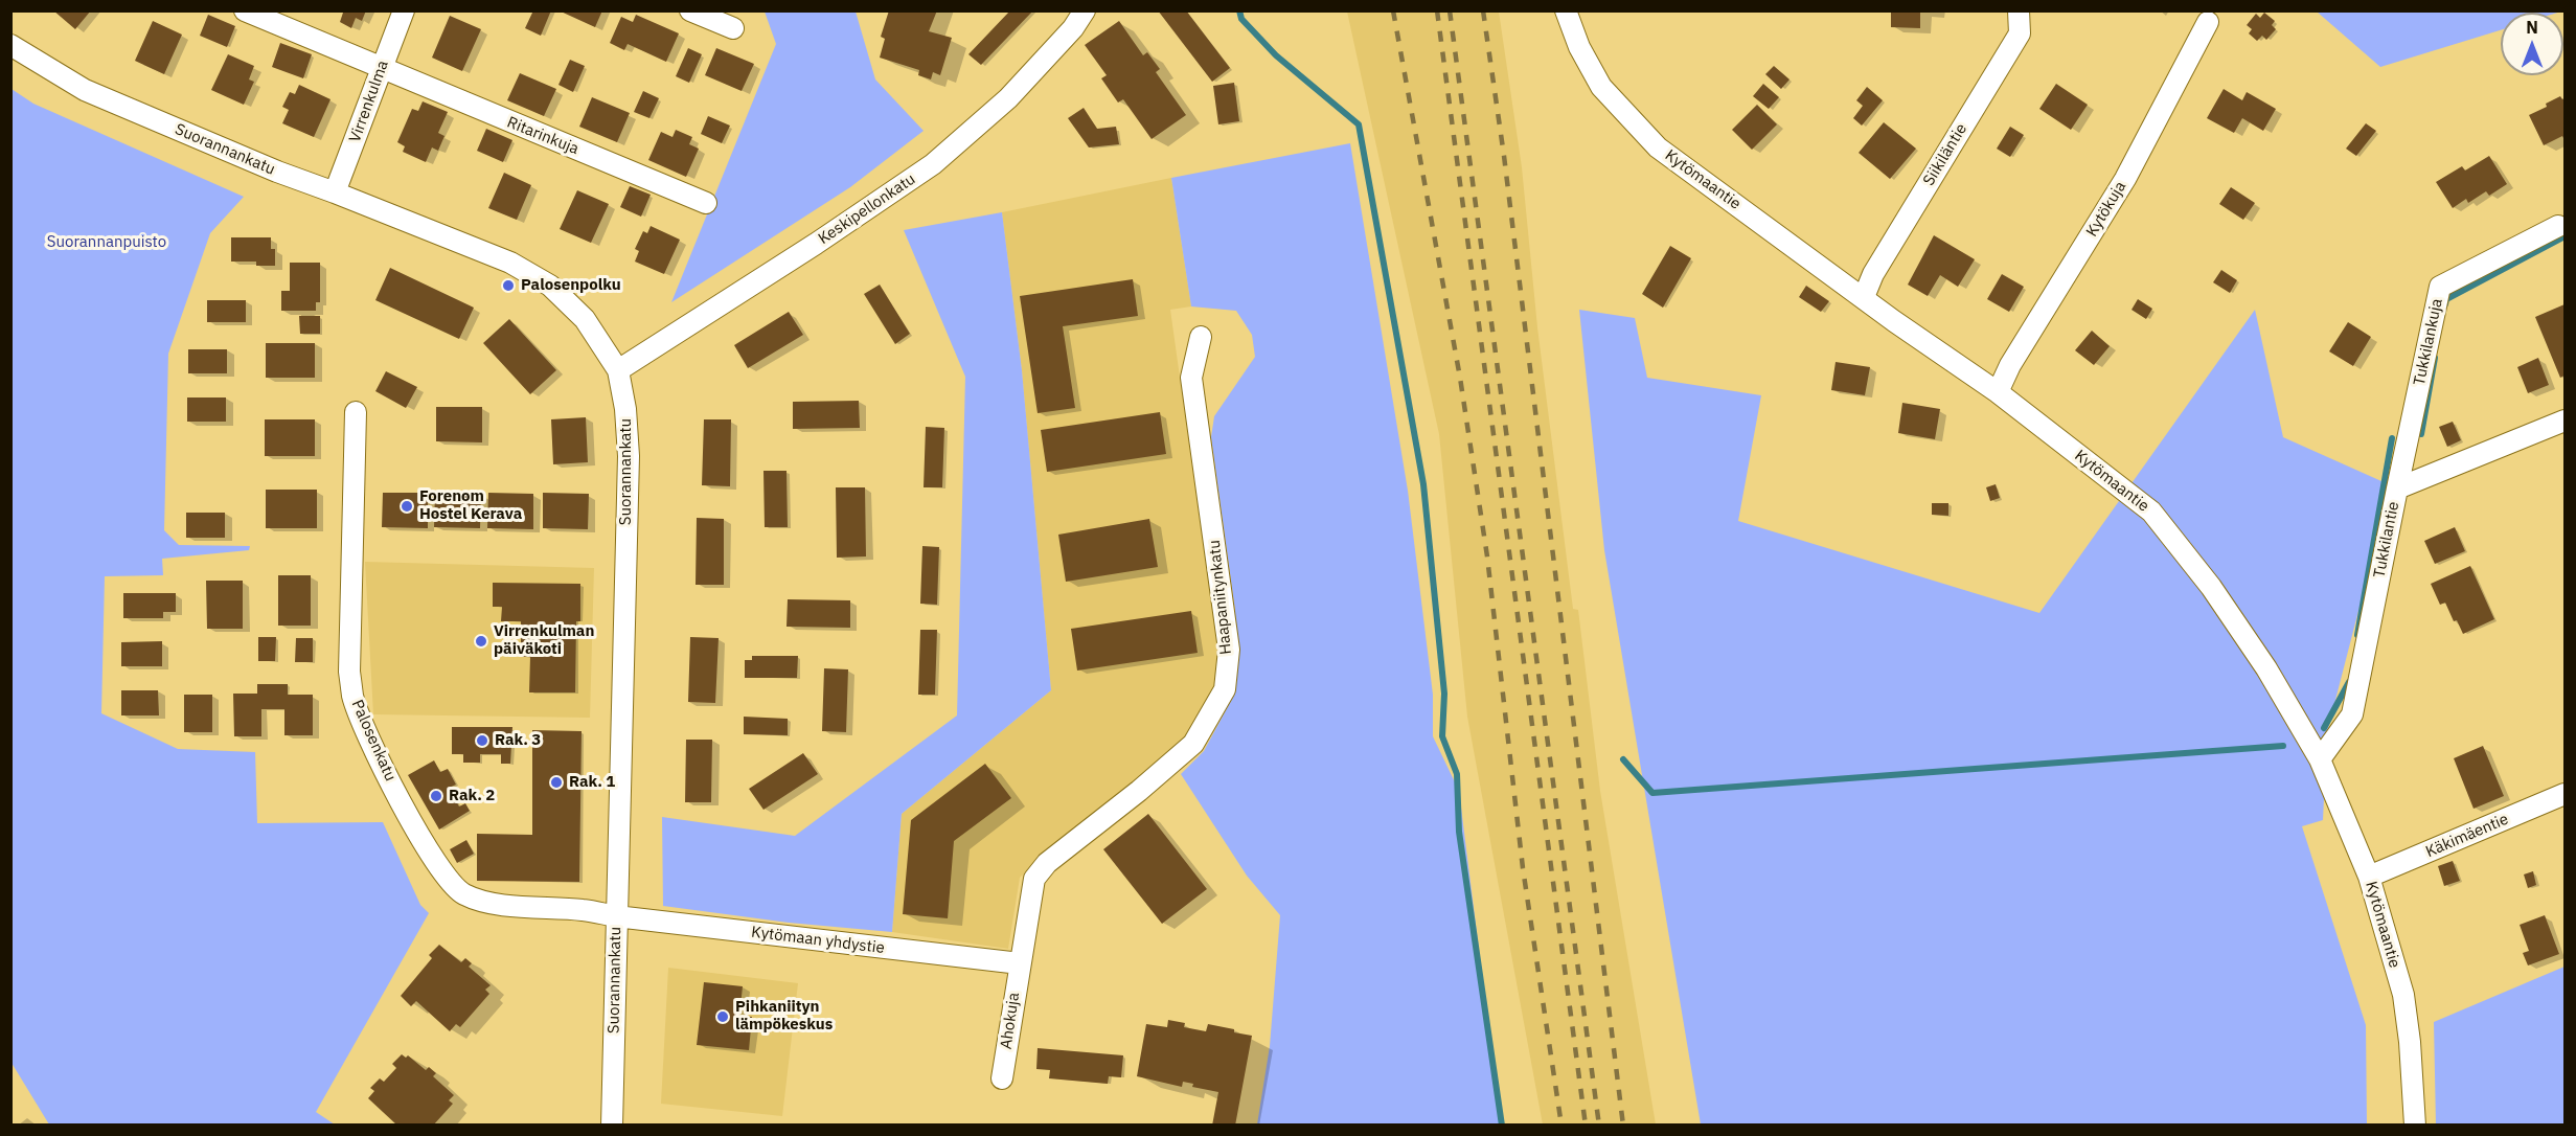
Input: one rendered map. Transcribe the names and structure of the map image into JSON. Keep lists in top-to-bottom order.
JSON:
{
  "streets": {
    "street": [
      "Virrenkulma",
      "Ritarinkuja",
      "Suorannankatu",
      "Siikiläntie",
      "Kytömaantie",
      "Keskipellonkatu",
      "Kytökuja",
      "Tukkilankuja",
      "Tukkilantie",
      "Haapaniitynkatu",
      "Palosenkatu",
      "Käkimäentie",
      "Kytömaan yhdystie",
      "Ahokuja"
    ]
  },
  "crossings": [
    ["Virrenkulma", "Ritarinkuja"],
    ["Virrenkulma", "Suorannankatu"],
    ["Suorannankatu", "Keskipellonkatu"],
    ["Suorannankatu", "Palosenkatu"],
    ["Suorannankatu", "Kytömaan yhdystie"],
    ["Siikiläntie", "Kytömaantie"],
    ["Kytömaantie", "Kytökuja"],
    ["Kytömaantie", "Tukkilantie"],
    ["Kytömaantie", "Käkimäentie"],
    ["Tukkilankuja", "Tukkilantie"],
    ["Haapaniitynkatu", "Kytömaan yhdystie"],
    ["Haapaniitynkatu", "Ahokuja"],
    ["Palosenkatu", "Kytömaan yhdystie"],
    ["Kytömaan yhdystie", "Ahokuja"]
  ],
  "parks": ["Suorannanpuisto"],
  "places": [
    "Palosenpolku",
    "Forenom Hostel Kerava",
    "Virrenkulman päiväkoti",
    "Rak. 3",
    "Rak. 1",
    "Rak. 2",
    "Pihkaniityn lämpökeskus"
  ],
  "north": "top"
}
